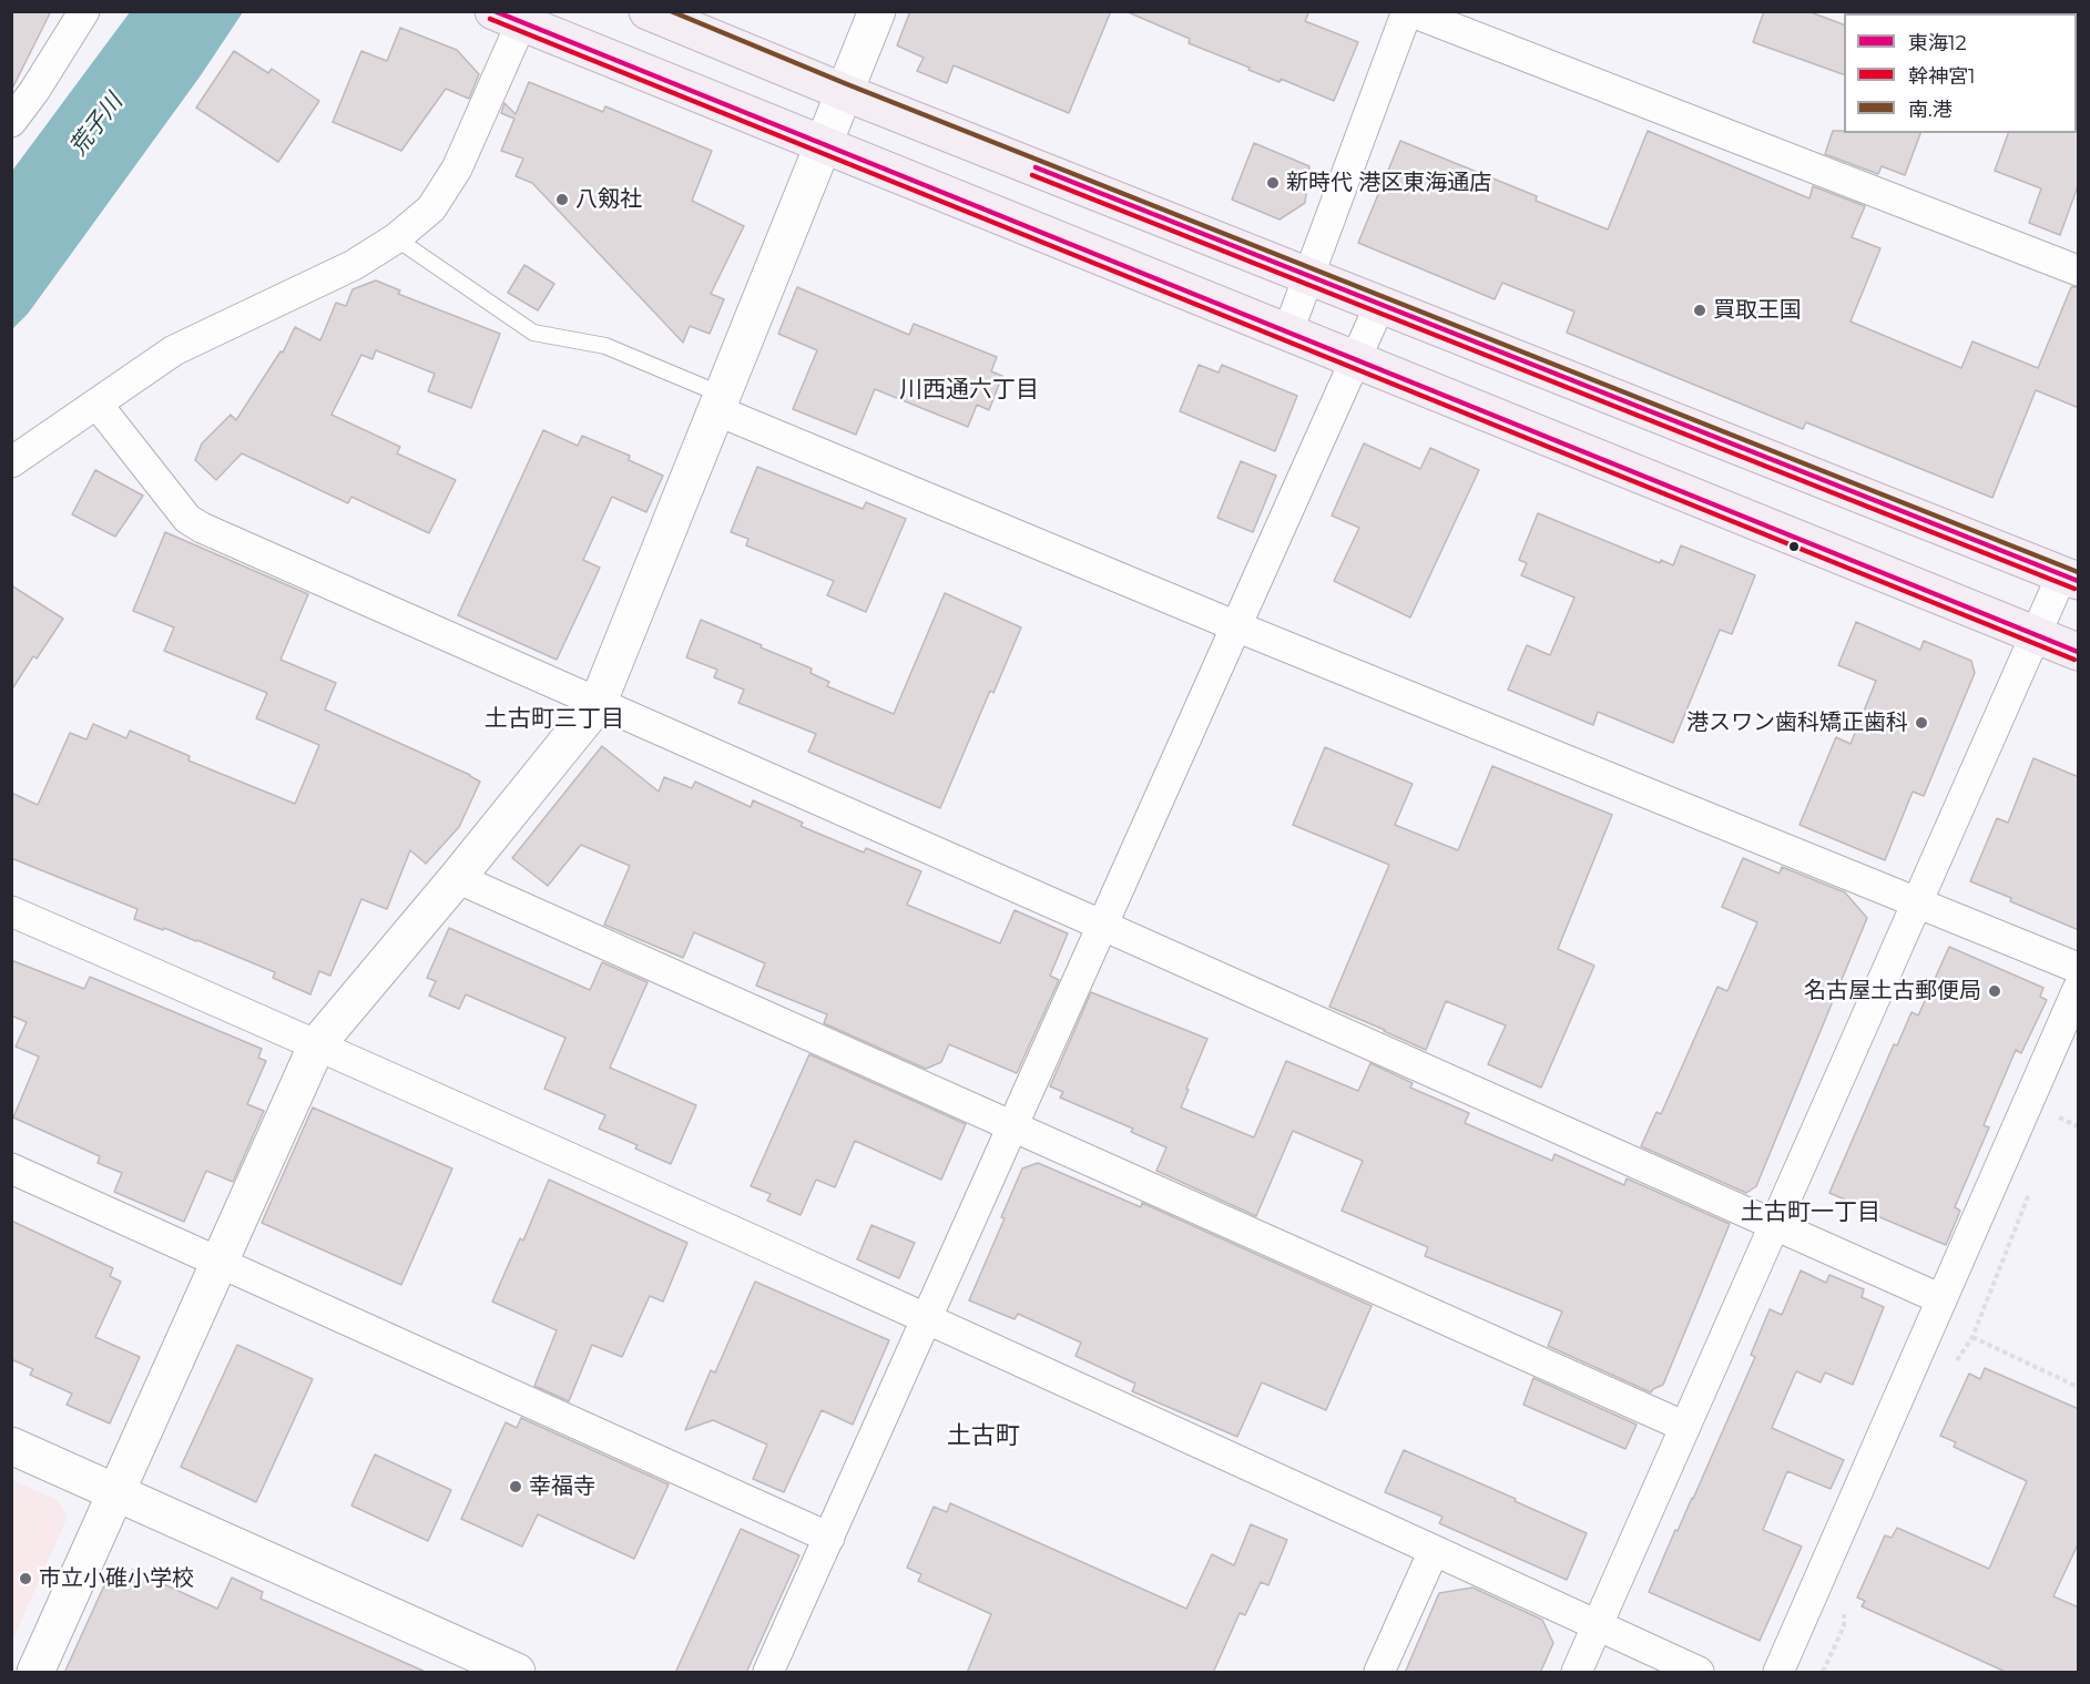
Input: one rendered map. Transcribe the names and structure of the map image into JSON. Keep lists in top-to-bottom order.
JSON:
{
  "districts": [
    "川西通六丁目",
    "土古町三丁目",
    "土古町一丁目",
    "土古町"
  ],
  "water": ["荒子川"],
  "places": [
    "新時代 港区東海通店",
    "八剱社",
    "買取王国",
    "港スワン歯科矯正歯科",
    "名古屋土古郵便局",
    "幸福寺",
    "市立小碓小学校"
  ],
  "lines": ["transit line 東海12", "transit line 南.港", "transit line 幹神宮1"],
  "legend": ["東海12", "幹神宮1", "南.港"]
}
